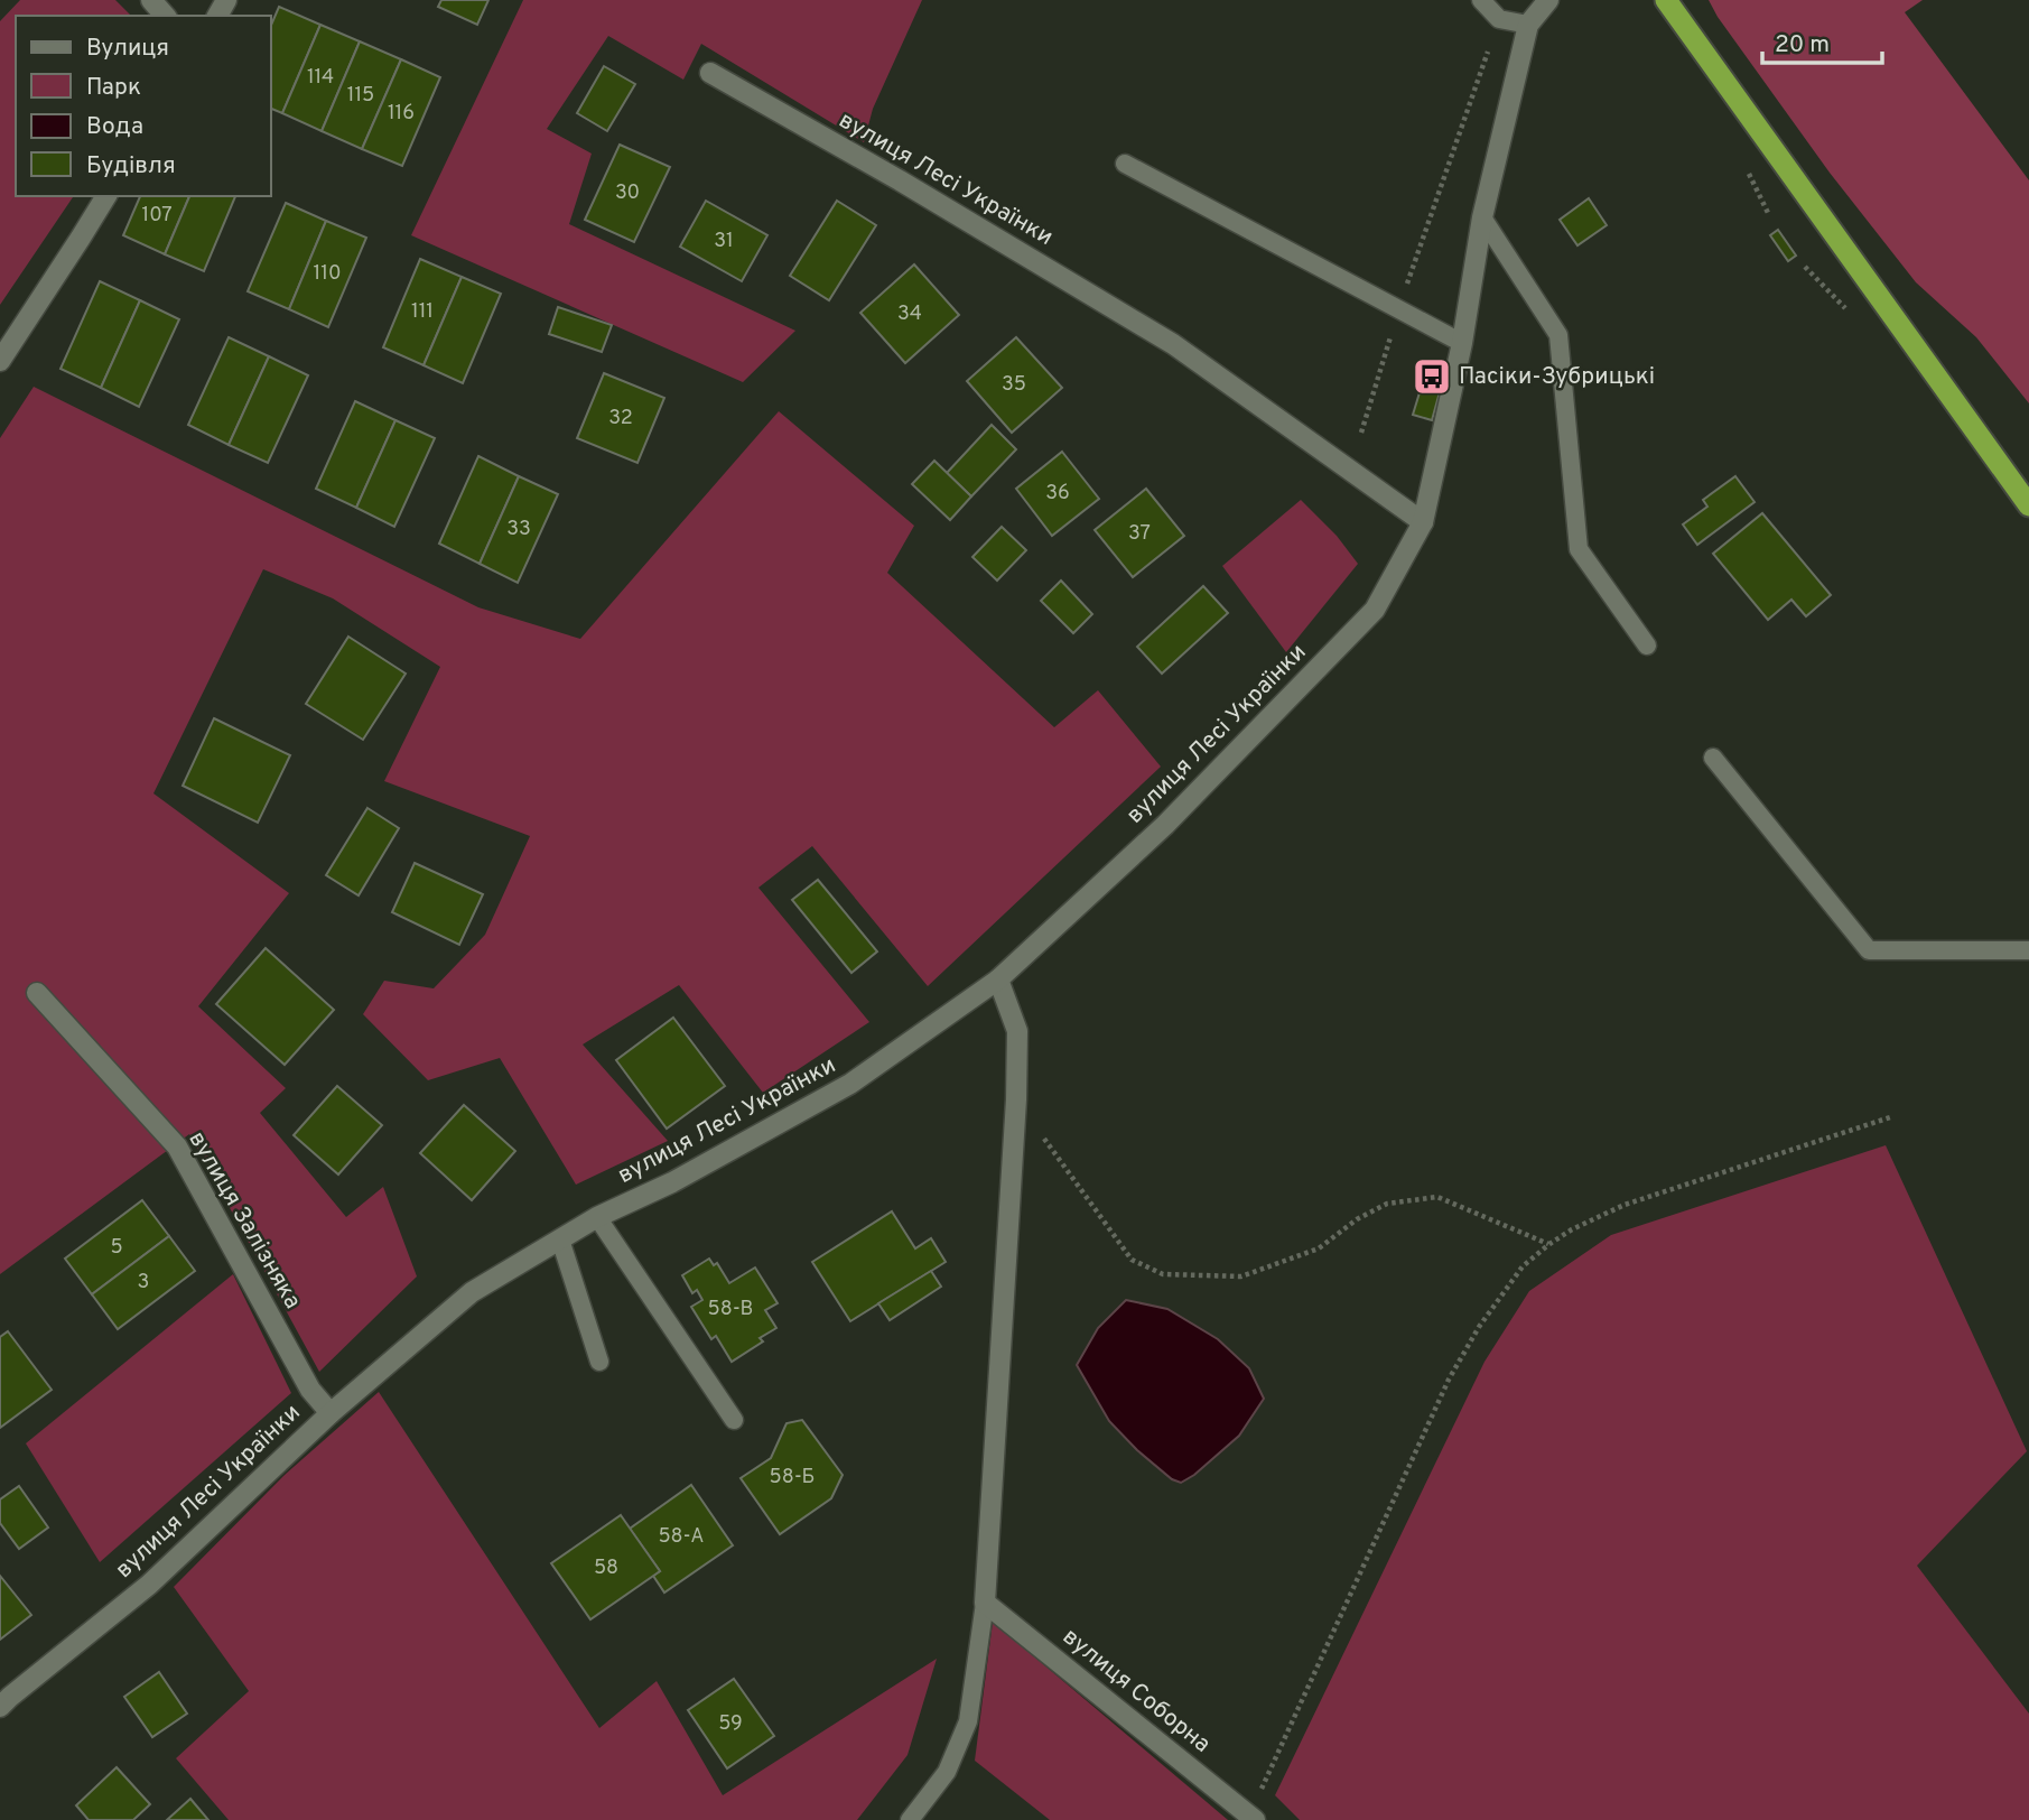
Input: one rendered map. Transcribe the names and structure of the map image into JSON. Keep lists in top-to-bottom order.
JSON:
{
  "streets": {
    "street": ["вулиця Лесі Українки", "вулиця Залізняка", "вулиця Соборна"]
  },
  "crossings": [
    ["вулиця Лесі Українки", "вулиця Залізняка"]
  ],
  "places": {
    "bus stop": ["Пасіки-Зубрицькі"]
  },
  "house_numbers": [
    "114",
    "115",
    "116",
    "30",
    "107",
    "31",
    "110",
    "111",
    "34",
    "35",
    "32",
    "36",
    "33",
    "37",
    "5",
    "3",
    "58-В",
    "58-Б",
    "58-А",
    "58",
    "59"
  ],
  "legend": [
    "Вулиця",
    "Парк",
    "Вода",
    "Будівля"
  ],
  "scale_bar": "20 m"
}
